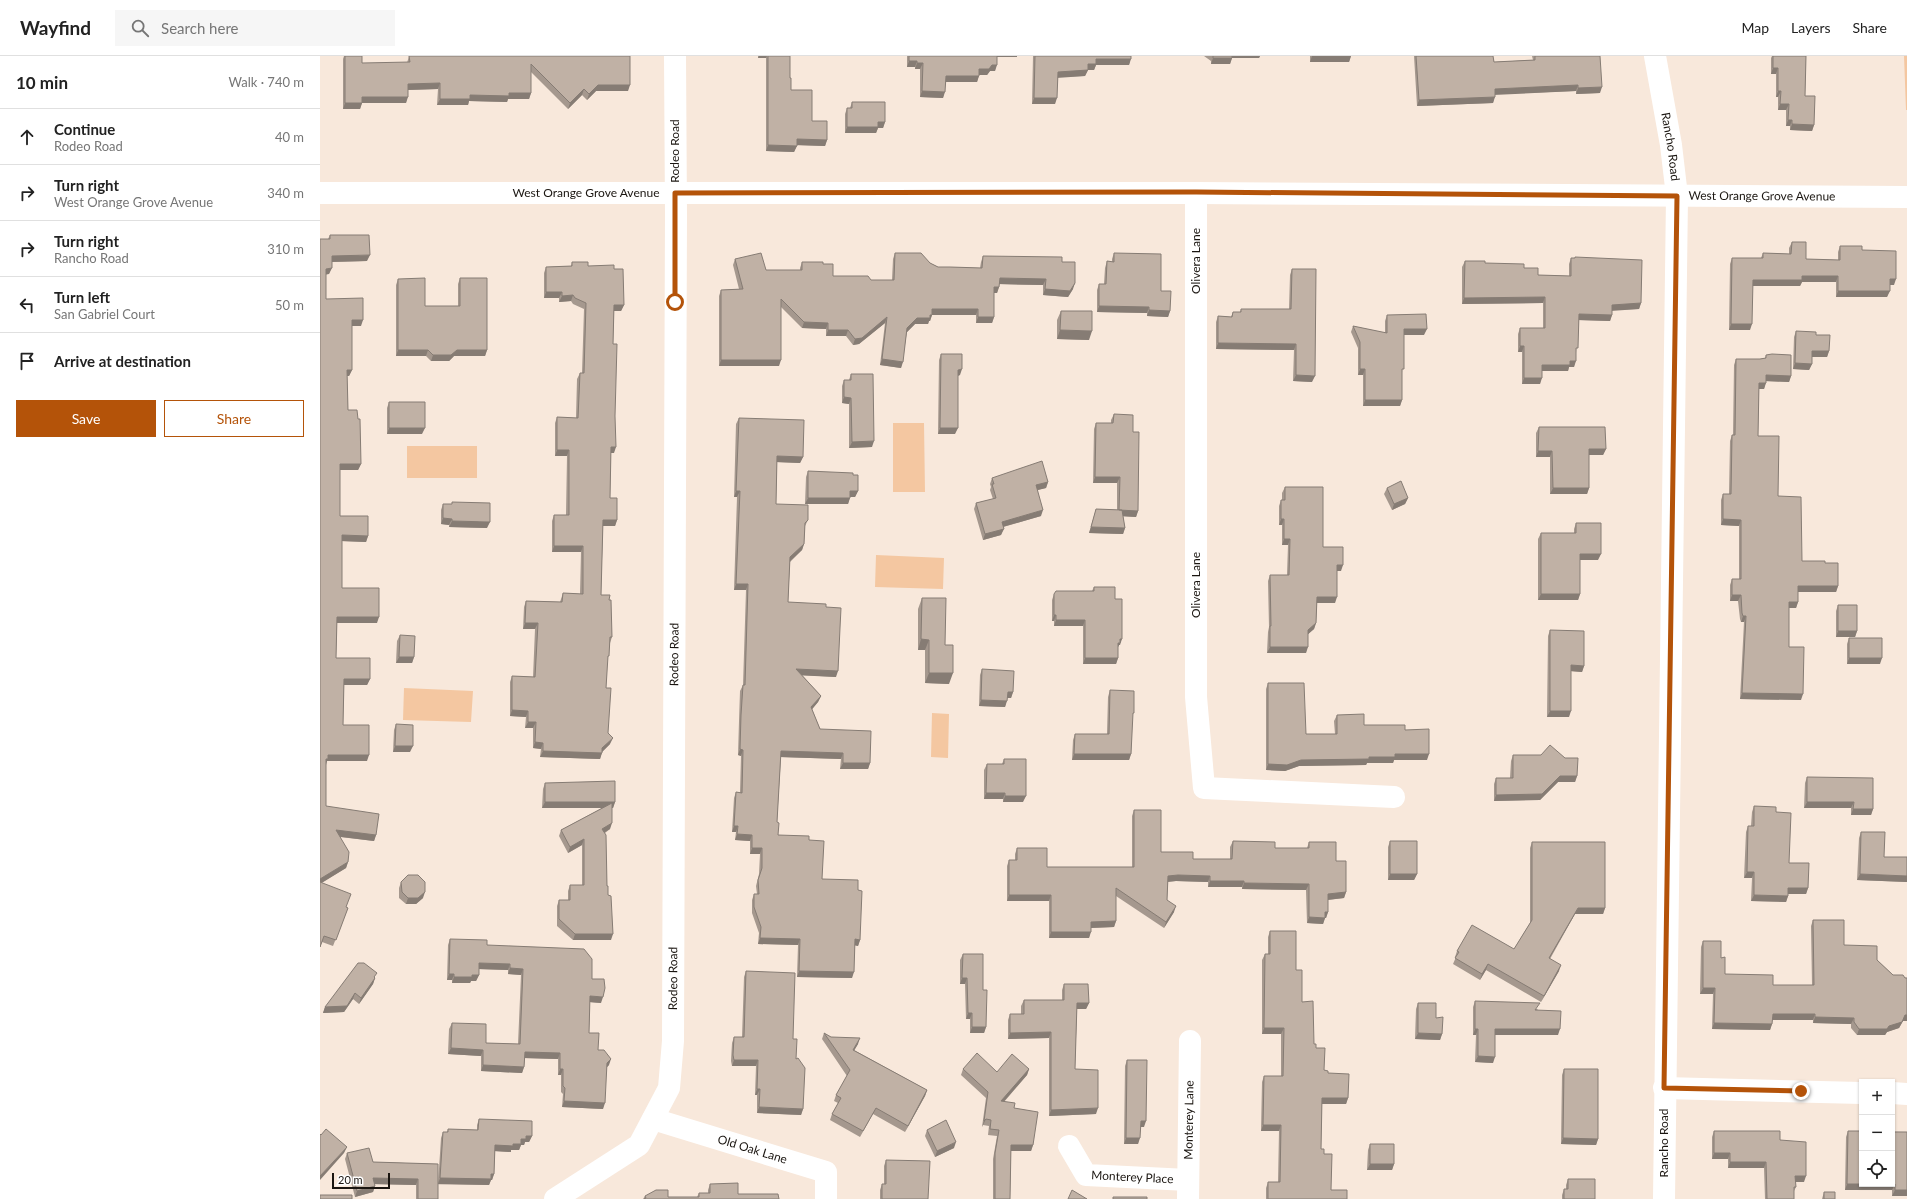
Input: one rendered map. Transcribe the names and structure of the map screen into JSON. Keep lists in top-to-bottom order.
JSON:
{
  "streets": {
    "street": [
      "Rancho Road",
      "Rodeo Road",
      "West Orange Grove Avenue",
      "Olivera Lane",
      "Monterey Lane",
      "Old Oak Lane",
      "Monterey Place"
    ]
  },
  "crossings": [
    ["Rancho Road", "West Orange Grove Avenue"],
    ["Rodeo Road", "West Orange Grove Avenue"],
    ["Rodeo Road", "Old Oak Lane"],
    ["West Orange Grove Avenue", "Olivera Lane"],
    ["Monterey Lane", "Monterey Place"]
  ],
  "scale_bar": "20 m",
  "page": {
    "header": "Wayfind",
    "search": "Search here",
    "nav": ["Map", "Layers", "Share"],
    "heading": ["10 min", "Walk · 740 m"],
    "list": [
      ["Continue", "Rodeo Road", "40 m"],
      ["Turn right", "West Orange Grove Avenue", "340 m"],
      ["Turn right", "Rancho Road", "310 m"],
      ["Turn left", "San Gabriel Court", "50 m"],
      "Arrive at destination"
    ],
    "buttons": ["Save", "Share"],
    "map_buttons": ["+", "−"],
    "scale": "20 m"
  }
}
